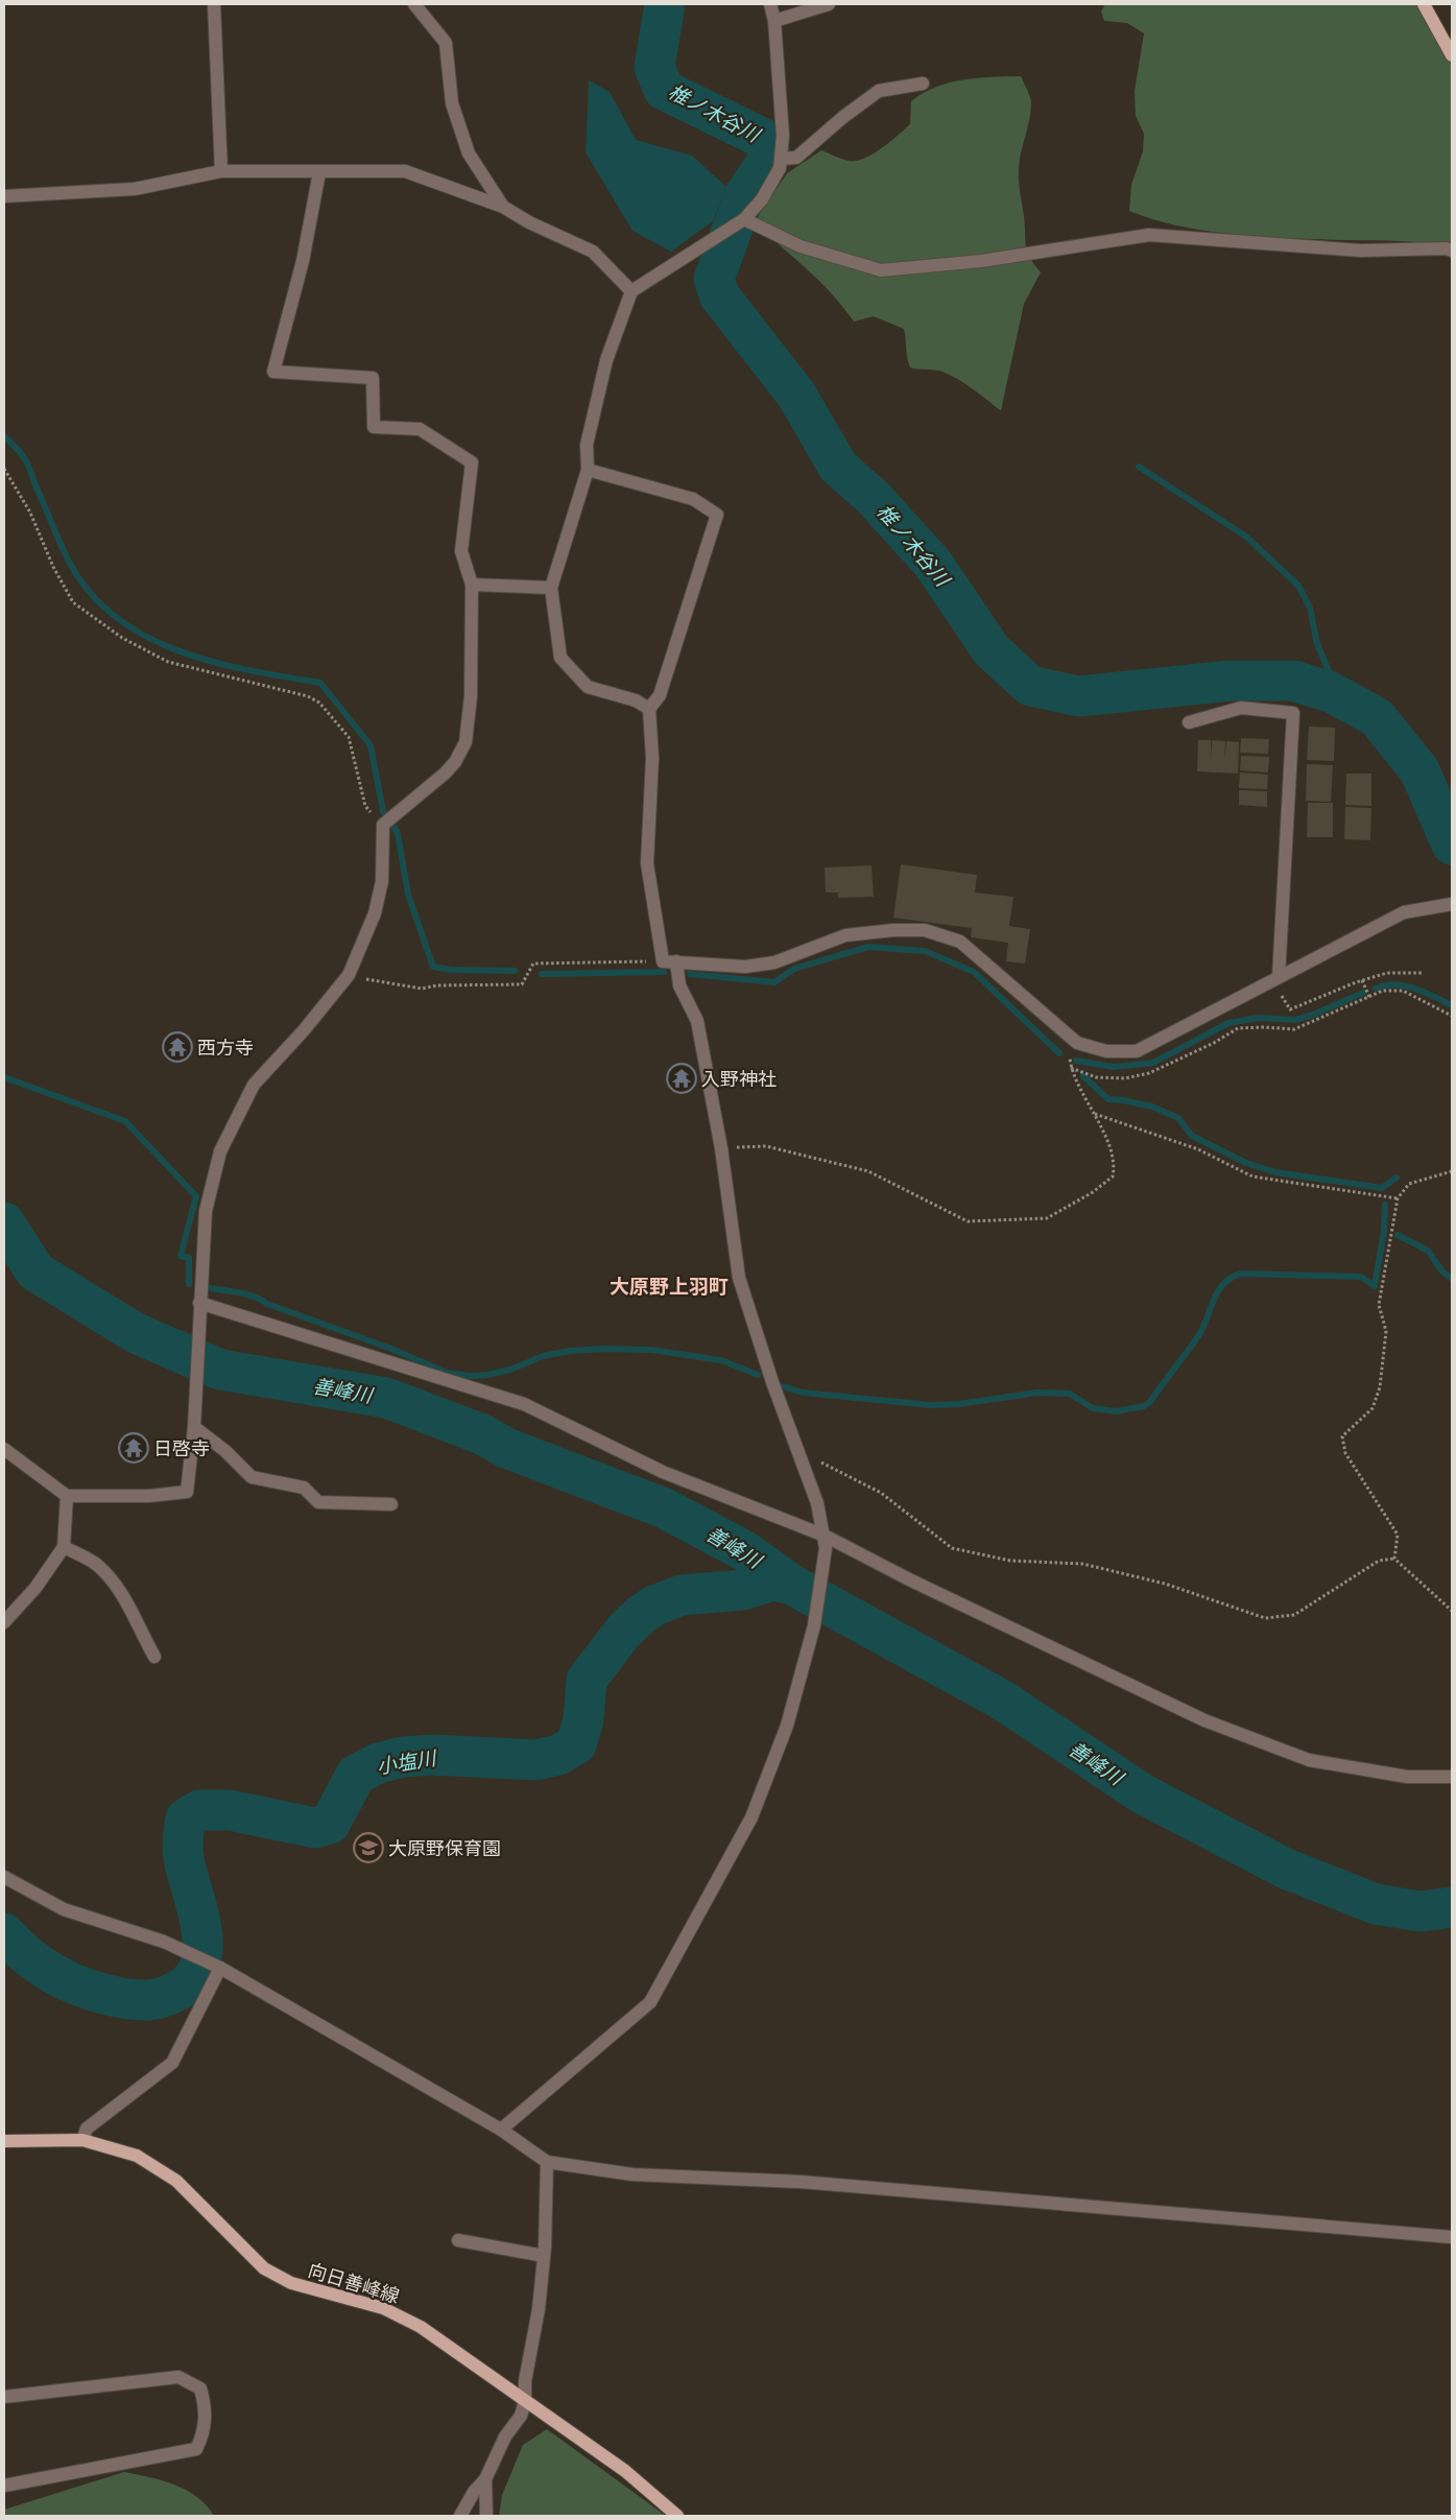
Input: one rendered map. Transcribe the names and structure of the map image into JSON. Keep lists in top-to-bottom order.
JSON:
{
  "streets": {
    "main road": ["向日善峰線"]
  },
  "districts": ["大原野上羽町"],
  "water": ["椎ノ木谷川", "善峰川", "小塩川"],
  "places": {
    "temple": ["西方寺", "入野神社", "日啓寺"],
    "school or university": ["大原野保育園"]
  }
}
